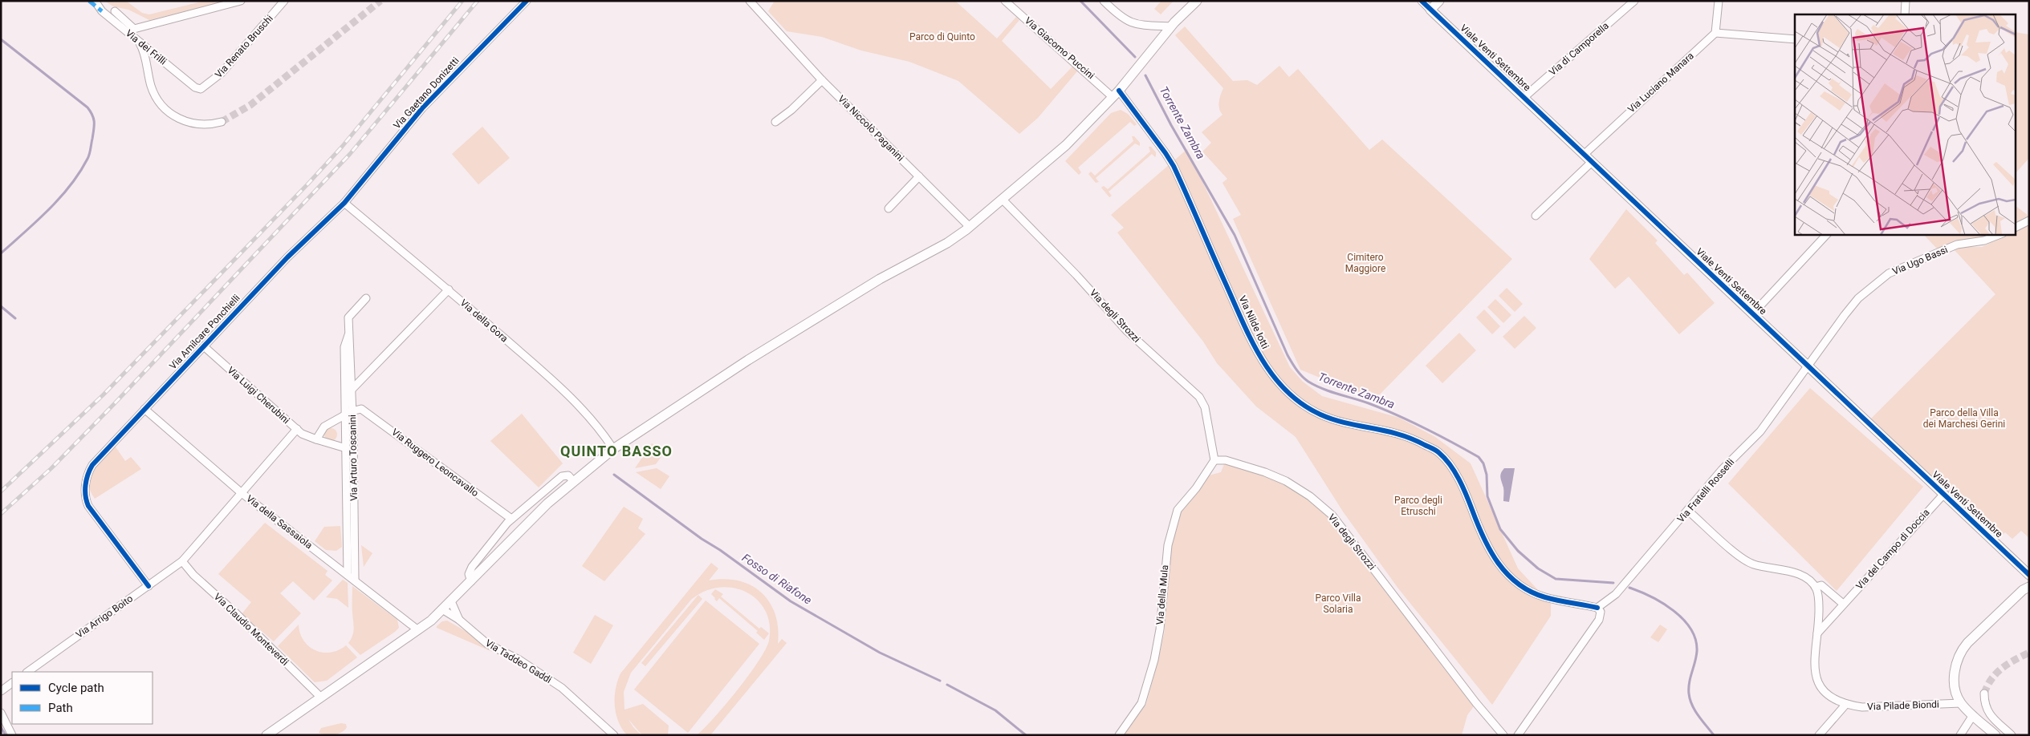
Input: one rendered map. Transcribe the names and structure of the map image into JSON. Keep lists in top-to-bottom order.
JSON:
{
  "streets": {
    "main road": ["Viale Venti Settembre"],
    "street": [
      "Via Renato Bruschi",
      "Via dei Frilli",
      "Via Giacomo Puccini",
      "Via di Camporella",
      "Via Luciano Manara",
      "Via Gaetano Donizetti",
      "Via Niccolò Paganini",
      "Via Ugo Bassi",
      "Via degli Strozzi",
      "Via della Gora",
      "Via Nilde Iotti",
      "Via Amilcare Ponchielli",
      "Via Luigi Cherubini",
      "Via Arturo Toscanini",
      "Via Ruggero Leoncavallo",
      "Via Fratelli Rosselli",
      "Via della Sassaiola",
      "Via del Campo di Doccia",
      "Via della Mula",
      "Via Arrigo Boito",
      "Via Claudio Monteverdi",
      "Via Taddeo Gaddi",
      "Via Pilade Biondi"
    ]
  },
  "crossings": [
    ["Via Renato Bruschi", "Via dei Frilli"],
    ["Via Giacomo Puccini", "Via Nilde Iotti"],
    ["Via di Camporella", "Viale Venti Settembre"],
    ["Viale Venti Settembre", "Via Luciano Manara"],
    ["Viale Venti Settembre", "Via Ugo Bassi"],
    ["Viale Venti Settembre", "Via Fratelli Rosselli"],
    ["Viale Venti Settembre", "Via del Campo di Doccia"],
    ["Via Gaetano Donizetti", "Via della Gora"],
    ["Via Gaetano Donizetti", "Via Amilcare Ponchielli"],
    ["Via Ugo Bassi", "Via Fratelli Rosselli"],
    ["Via degli Strozzi", "Via della Mula"],
    ["Via della Gora", "Via Amilcare Ponchielli"],
    ["Via Nilde Iotti", "Via Fratelli Rosselli"],
    ["Via Amilcare Ponchielli", "Via Luigi Cherubini"],
    ["Via Amilcare Ponchielli", "Via della Sassaiola"],
    ["Via Amilcare Ponchielli", "Via Arrigo Boito"],
    ["Via Luigi Cherubini", "Via Arturo Toscanini"],
    ["Via Luigi Cherubini", "Via Arrigo Boito"],
    ["Via Arturo Toscanini", "Via Ruggero Leoncavallo"],
    ["Via Arturo Toscanini", "Via della Sassaiola"],
    ["Via della Sassaiola", "Via Arrigo Boito"],
    ["Via del Campo di Doccia", "Via Pilade Biondi"],
    ["Via Arrigo Boito", "Via Claudio Monteverdi"]
  ],
  "districts": ["QUINTO BASSO"],
  "water": ["Torrente Zambra", "Fosso di Riafone"],
  "parks": [
    "Parco di Quinto",
    "Cimitero Maggiore",
    "Parco della Villa dei Marchesi Gerini",
    "Parco degli Etruschi",
    "Parco Villa Solaria"
  ],
  "legend": ["Cycle path", "Path"]
}
